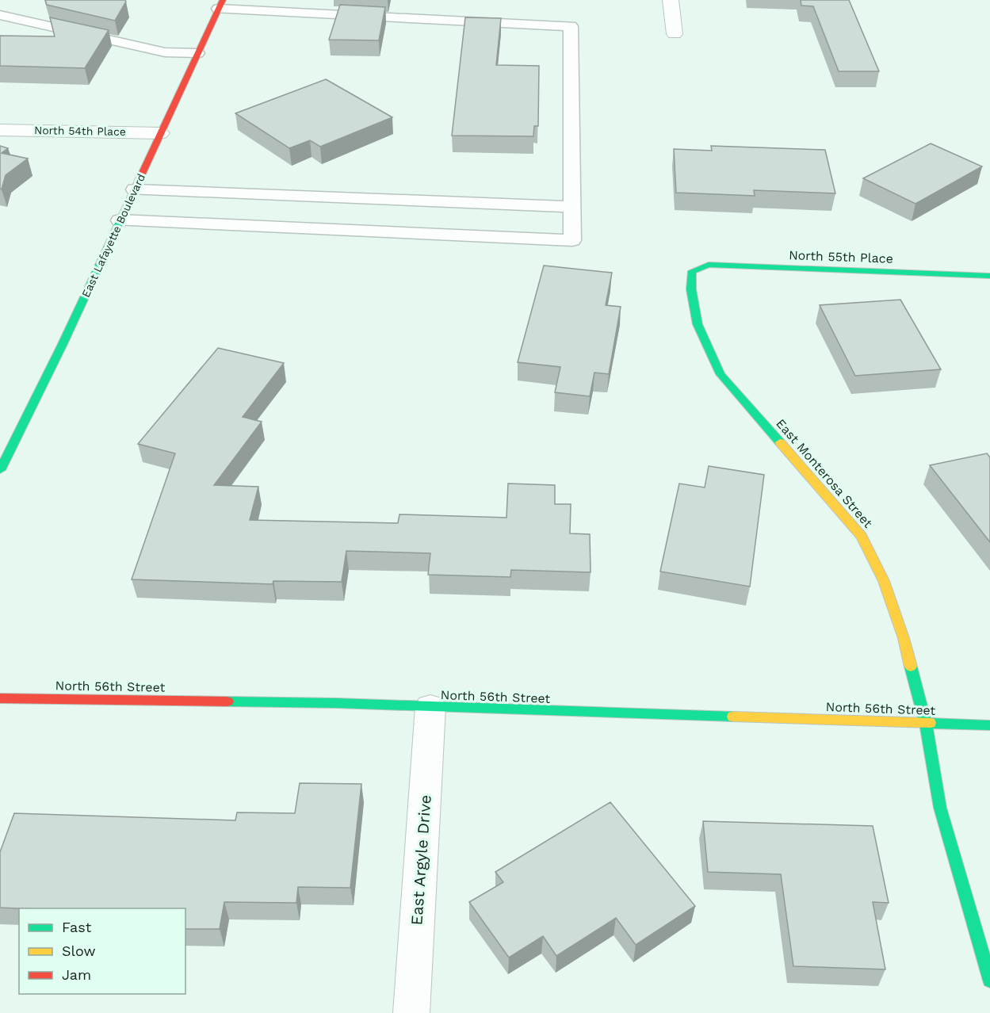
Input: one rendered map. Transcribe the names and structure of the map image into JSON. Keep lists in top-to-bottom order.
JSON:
{
  "streets": {
    "street": [
      "North 54th Place",
      "East Lafayette Boulevard",
      "North 55th Place",
      "East Monterosa Street",
      "North 56th Street",
      "East Argyle Drive"
    ]
  },
  "crossings": [
    ["North 54th Place", "East Lafayette Boulevard"],
    ["North 55th Place", "East Monterosa Street"],
    ["East Monterosa Street", "North 56th Street"],
    ["North 56th Street", "East Argyle Drive"]
  ],
  "legend": ["Fast", "Slow", "Jam"]
}
